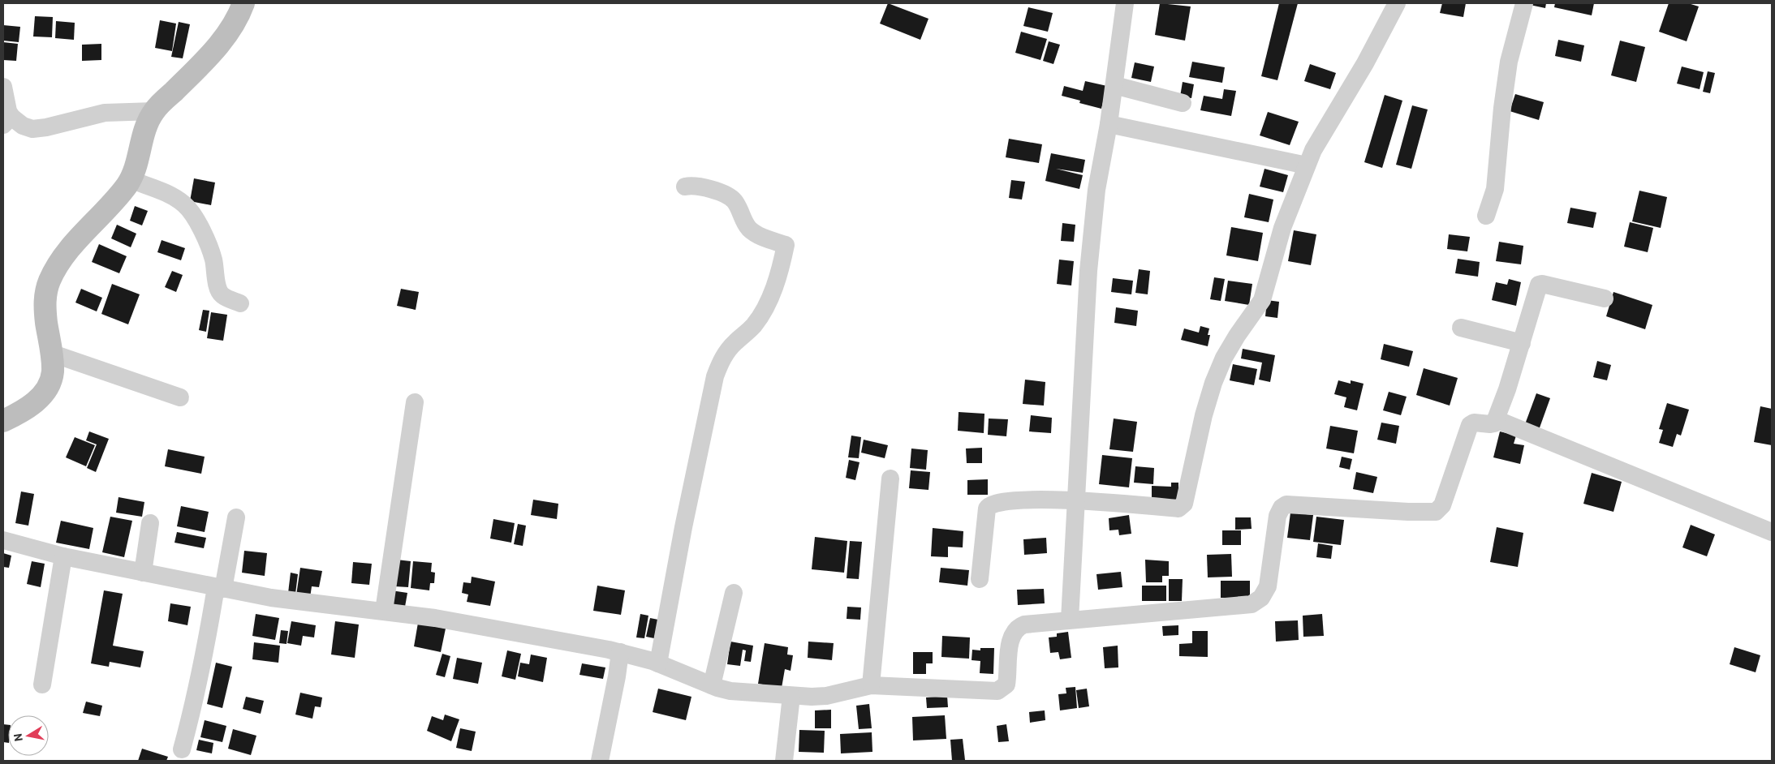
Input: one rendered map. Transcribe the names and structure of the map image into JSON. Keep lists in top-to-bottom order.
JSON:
{
  "north": "left"
}
